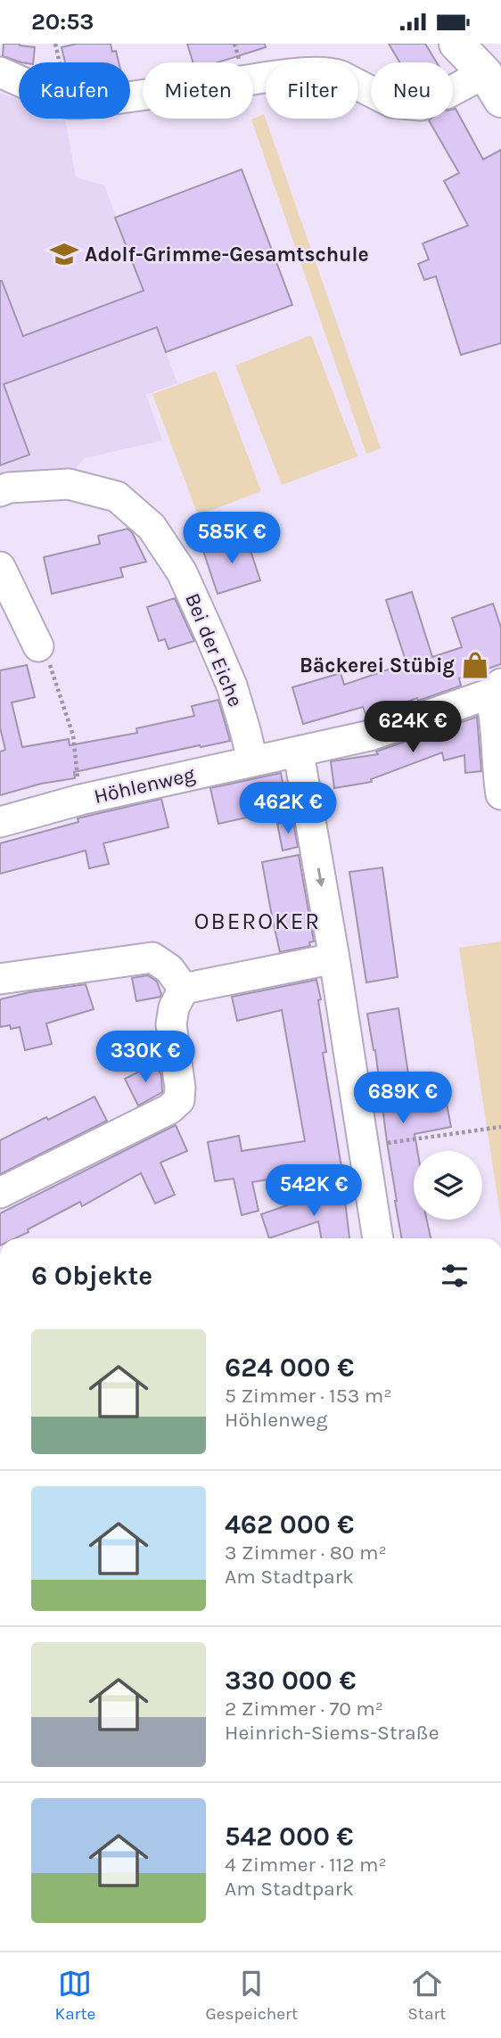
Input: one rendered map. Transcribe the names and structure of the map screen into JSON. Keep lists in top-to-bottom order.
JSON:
{
  "streets": {
    "street": ["Bei der Eiche", "Höhlenweg"]
  },
  "crossings": [
    ["Bei der Eiche", "Höhlenweg"]
  ],
  "districts": ["OBEROKER"],
  "places": {
    "school or university": ["Adolf-Grimme-Gesamtschule"],
    "shop": ["Bäckerei Stübig"]
  },
  "page": {
    "status": "20:53",
    "chip": [
      "Kaufen",
      "Mieten",
      "Filter",
      "Neu"
    ],
    "price": [
      "585K €",
      "624K €",
      "462K €",
      "330K €",
      "689K €",
      "542K €"
    ],
    "heading": "6 Objekte",
    "list": [
      {
        "name": "624 000 €",
        "note": "5 Zimmer · 153 m² · Höhlenweg"
      },
      {
        "name": "462 000 €",
        "note": "3 Zimmer · 80 m² · Am Stadtpark"
      },
      {
        "name": "330 000 €",
        "note": "2 Zimmer · 70 m² · Heinrich-Siems-Straße"
      },
      {
        "name": "542 000 €",
        "note": "4 Zimmer · 112 m² · Am Stadtpark"
      }
    ],
    "tabs": ["Karte", "Gespeichert", "Start"]
  }
}
